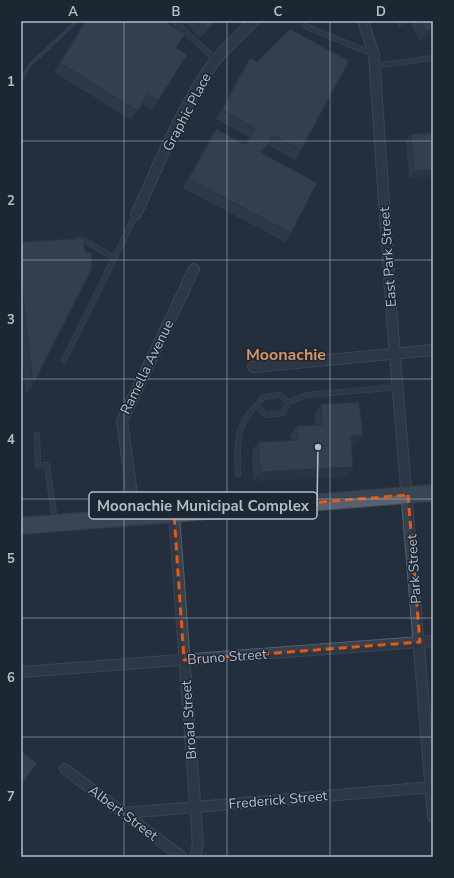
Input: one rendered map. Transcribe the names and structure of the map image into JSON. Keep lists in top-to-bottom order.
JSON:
{
  "streets": {
    "street": [
      "Graphic Place",
      "East Park Street",
      "Ramella Avenue",
      "Park Street",
      "Bruno Street",
      "Broad Street",
      "Frederick Street",
      "Albert Street"
    ]
  },
  "crossings": [
    ["East Park Street", "Park Street"],
    ["Park Street", "Bruno Street"],
    ["Park Street", "Frederick Street"],
    ["Bruno Street", "Broad Street"],
    ["Broad Street", "Frederick Street"],
    ["Frederick Street", "Albert Street"]
  ],
  "districts": ["Moonachie"],
  "places": ["Moonachie Municipal Complex"],
  "grid": {
    "columns": [
      "A",
      "B",
      "C",
      "D"
    ],
    "rows": [
      "1",
      "2",
      "3",
      "4",
      "5",
      "6",
      "7"
    ]
  }
}
